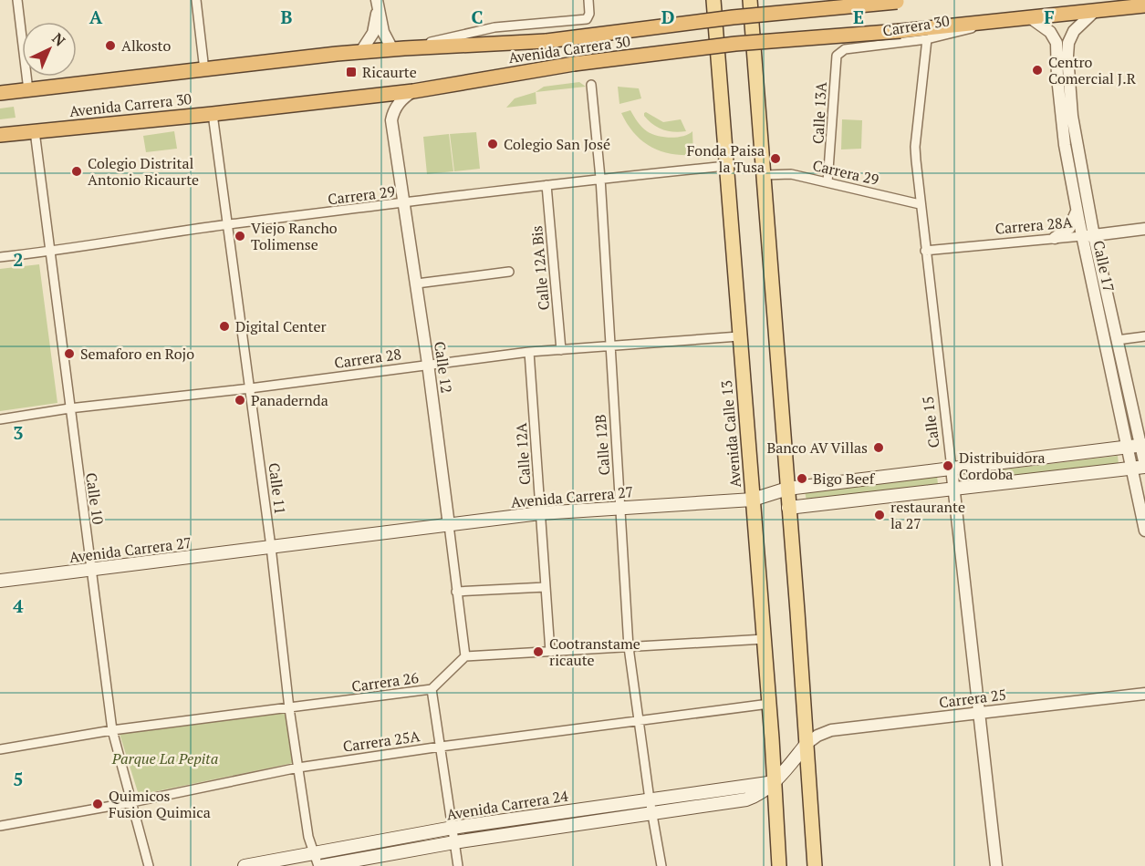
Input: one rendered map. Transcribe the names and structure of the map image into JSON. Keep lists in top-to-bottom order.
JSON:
{
  "streets": {
    "highway": ["Avenida Carrera 30"],
    "main road": ["Avenida Calle 13", "Avenida Carrera 27", "Avenida Carrera 24"],
    "street": [
      "Carrera 30",
      "Calle 13A",
      "Carrera 29",
      "Carrera 28A",
      "Calle 17",
      "Calle 12A Bis",
      "Carrera 28",
      "Calle 12",
      "Calle 15",
      "Calle 12B",
      "Calle 12A",
      "Calle 11",
      "Calle 10",
      "Carrera 26",
      "Carrera 25",
      "Carrera 25A"
    ]
  },
  "crossings": [
    ["Carrera 30", "Avenida Carrera 30"],
    ["Carrera 30", "Calle 13A"],
    ["Carrera 30", "Calle 15"],
    ["Avenida Carrera 30", "Calle 17"],
    ["Avenida Carrera 30", "Calle 12"],
    ["Avenida Carrera 30", "Calle 11"],
    ["Avenida Carrera 30", "Calle 10"],
    ["Calle 13A", "Carrera 29"],
    ["Carrera 29", "Calle 12A Bis"],
    ["Carrera 29", "Calle 12"],
    ["Carrera 29", "Calle 15"],
    ["Carrera 29", "Avenida Calle 13"],
    ["Carrera 29", "Calle 12B"],
    ["Carrera 29", "Calle 11"],
    ["Carrera 29", "Calle 10"],
    ["Carrera 28A", "Calle 17"],
    ["Carrera 28A", "Calle 15"],
    ["Calle 17", "Avenida Carrera 27"],
    ["Calle 12A Bis", "Carrera 28"],
    ["Carrera 28", "Calle 12"],
    ["Carrera 28", "Avenida Calle 13"],
    ["Carrera 28", "Calle 12B"],
    ["Carrera 28", "Calle 12A"],
    ["Carrera 28", "Calle 11"],
    ["Carrera 28", "Calle 10"],
    ["Calle 12", "Avenida Carrera 27"],
    ["Calle 12", "Carrera 26"],
    ["Calle 15", "Avenida Carrera 27"],
    ["Calle 15", "Carrera 25"],
    ["Avenida Calle 13", "Avenida Carrera 27"],
    ["Avenida Calle 13", "Carrera 25A"],
    ["Avenida Calle 13", "Avenida Carrera 24"],
    ["Calle 12B", "Avenida Carrera 27"],
    ["Calle 12B", "Carrera 25A"],
    ["Calle 12B", "Avenida Carrera 24"],
    ["Calle 12A", "Avenida Carrera 27"],
    ["Calle 11", "Avenida Carrera 27"],
    ["Calle 11", "Carrera 26"],
    ["Calle 11", "Carrera 25A"],
    ["Calle 11", "Avenida Carrera 24"],
    ["Avenida Carrera 27", "Calle 10"],
    ["Calle 10", "Carrera 26"],
    ["Calle 10", "Carrera 25A"],
    ["Carrera 25", "Avenida Carrera 24"]
  ],
  "parks": ["Parque La Pepita"],
  "places": {
    "other": [
      "Alkosto",
      "Centro Comercial J.R",
      "Colegio San José",
      "Fonda Paisa la Tusa",
      "Colegio Distrital Antonio Ricaurte",
      "Viejo Rancho Tolimense",
      "Digital Center",
      "Semaforo en Rojo",
      "Panadernda",
      "Banco AV Villas",
      "Distribuidora Cordoba",
      "Bigo Beef",
      "restaurante la 27",
      "Cootranstame ricaute",
      "Quimicos Fusion Quimica"
    ],
    "transit": ["Ricaurte"]
  },
  "north": "top right",
  "grid": {
    "columns": [
      "A",
      "B",
      "C",
      "D",
      "E",
      "F"
    ],
    "rows": [
      "2",
      "3",
      "4",
      "5"
    ]
  }
}
